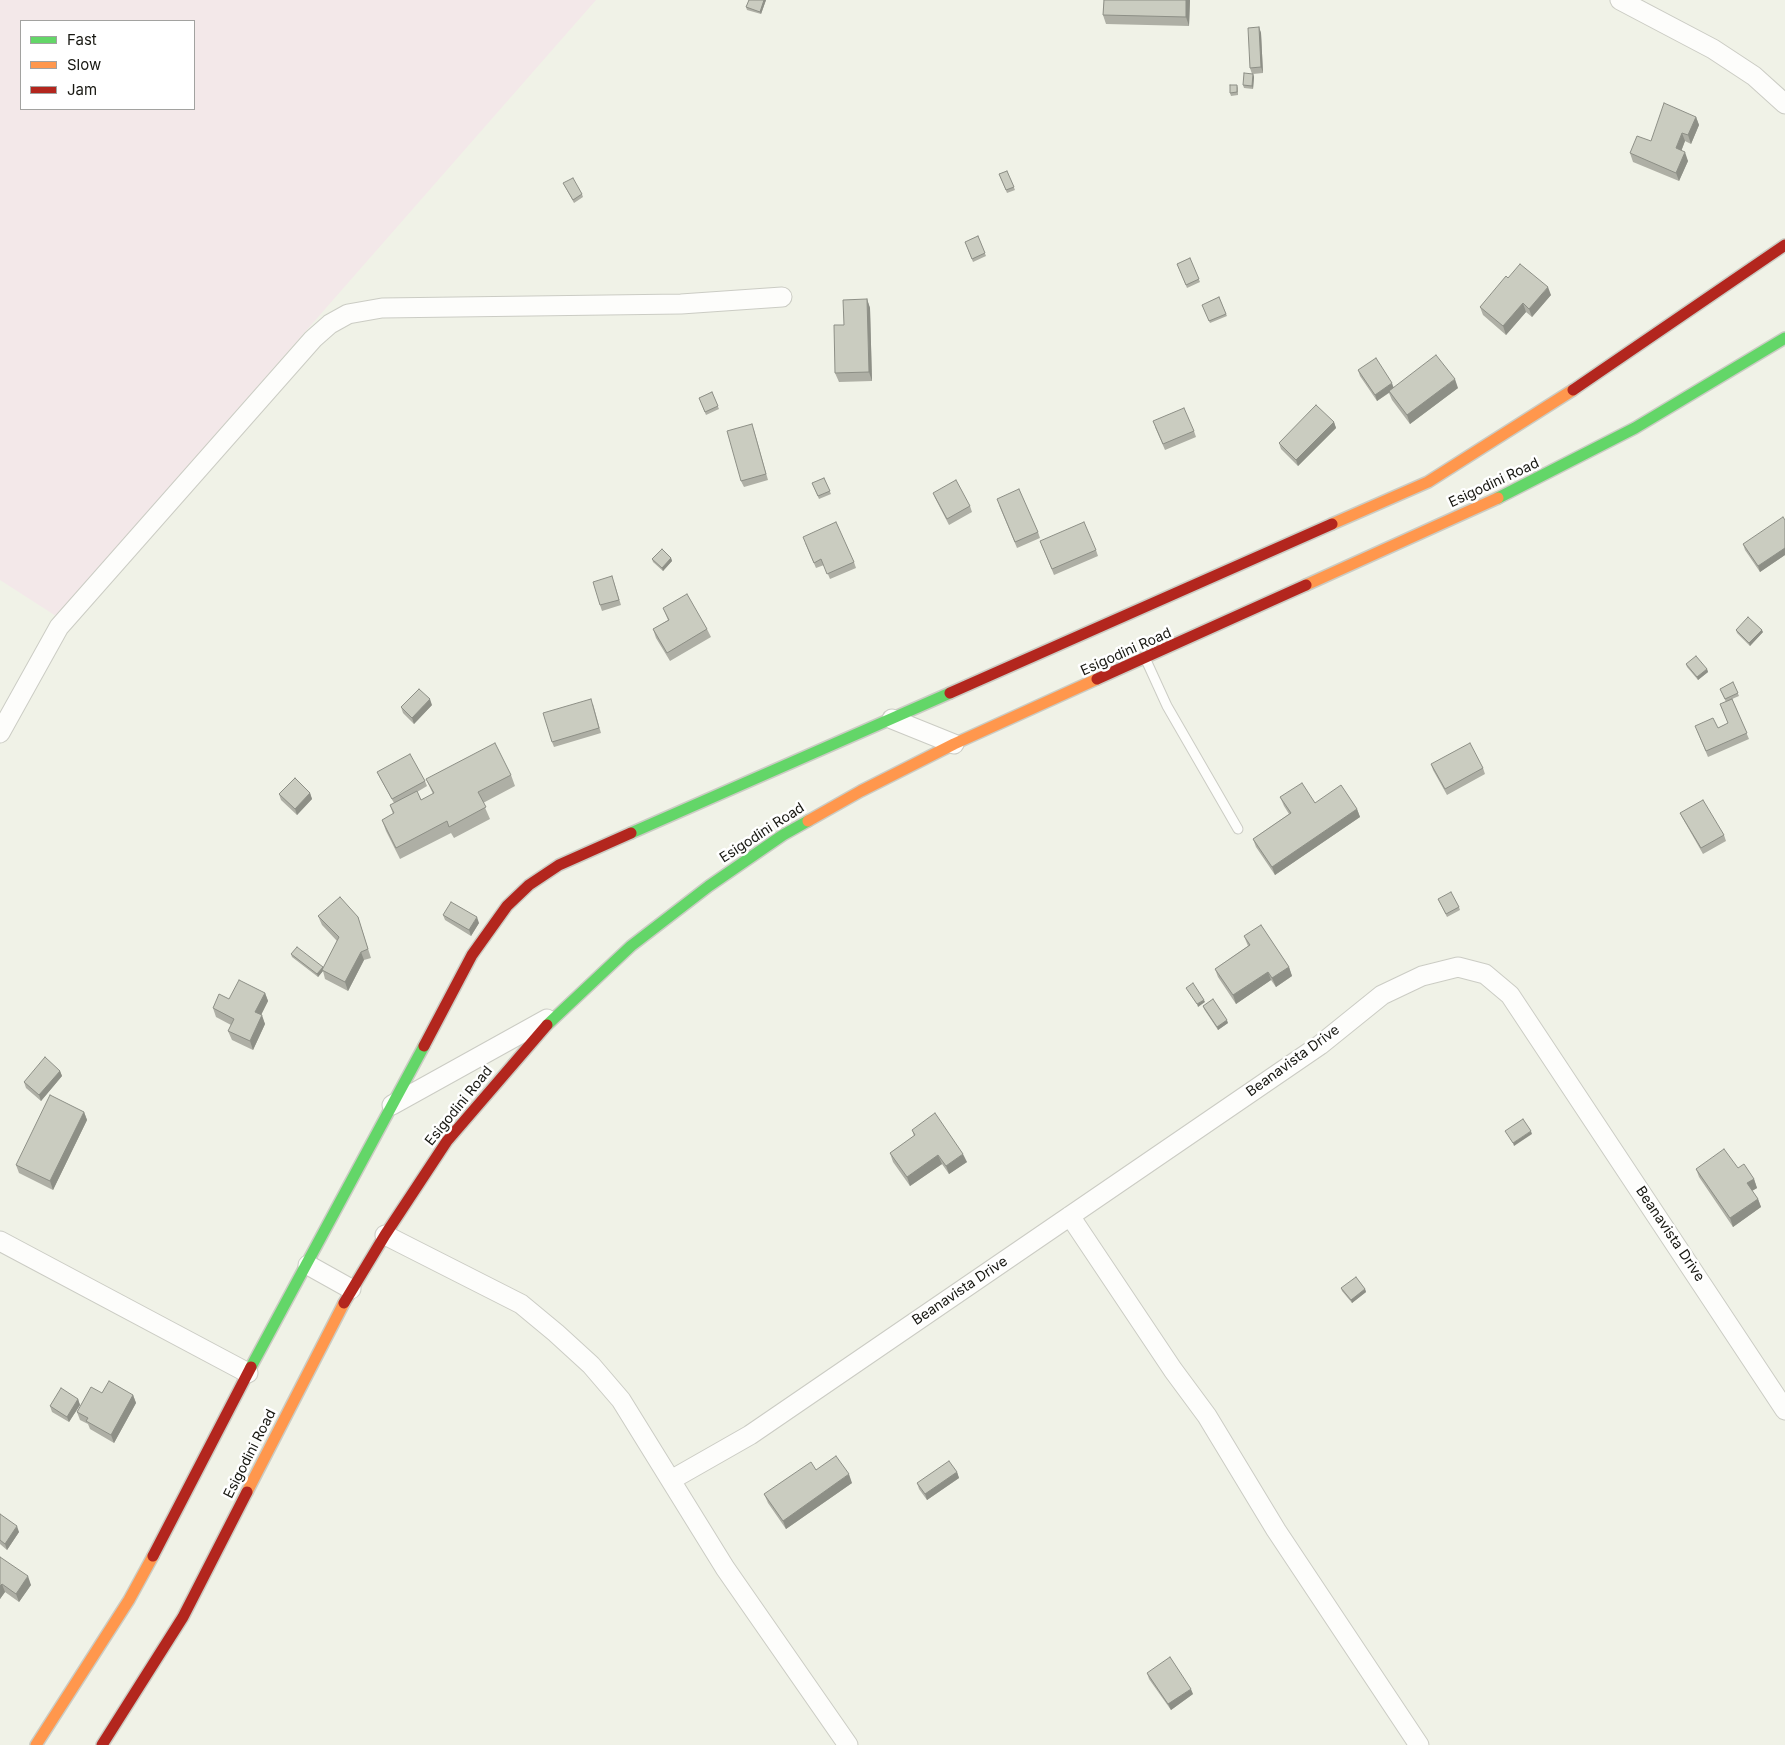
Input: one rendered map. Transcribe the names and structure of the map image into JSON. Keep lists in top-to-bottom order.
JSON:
{
  "streets": {
    "street": ["Esigodini Road", "Beanavista Drive"]
  },
  "legend": ["Fast", "Slow", "Jam"]
}
